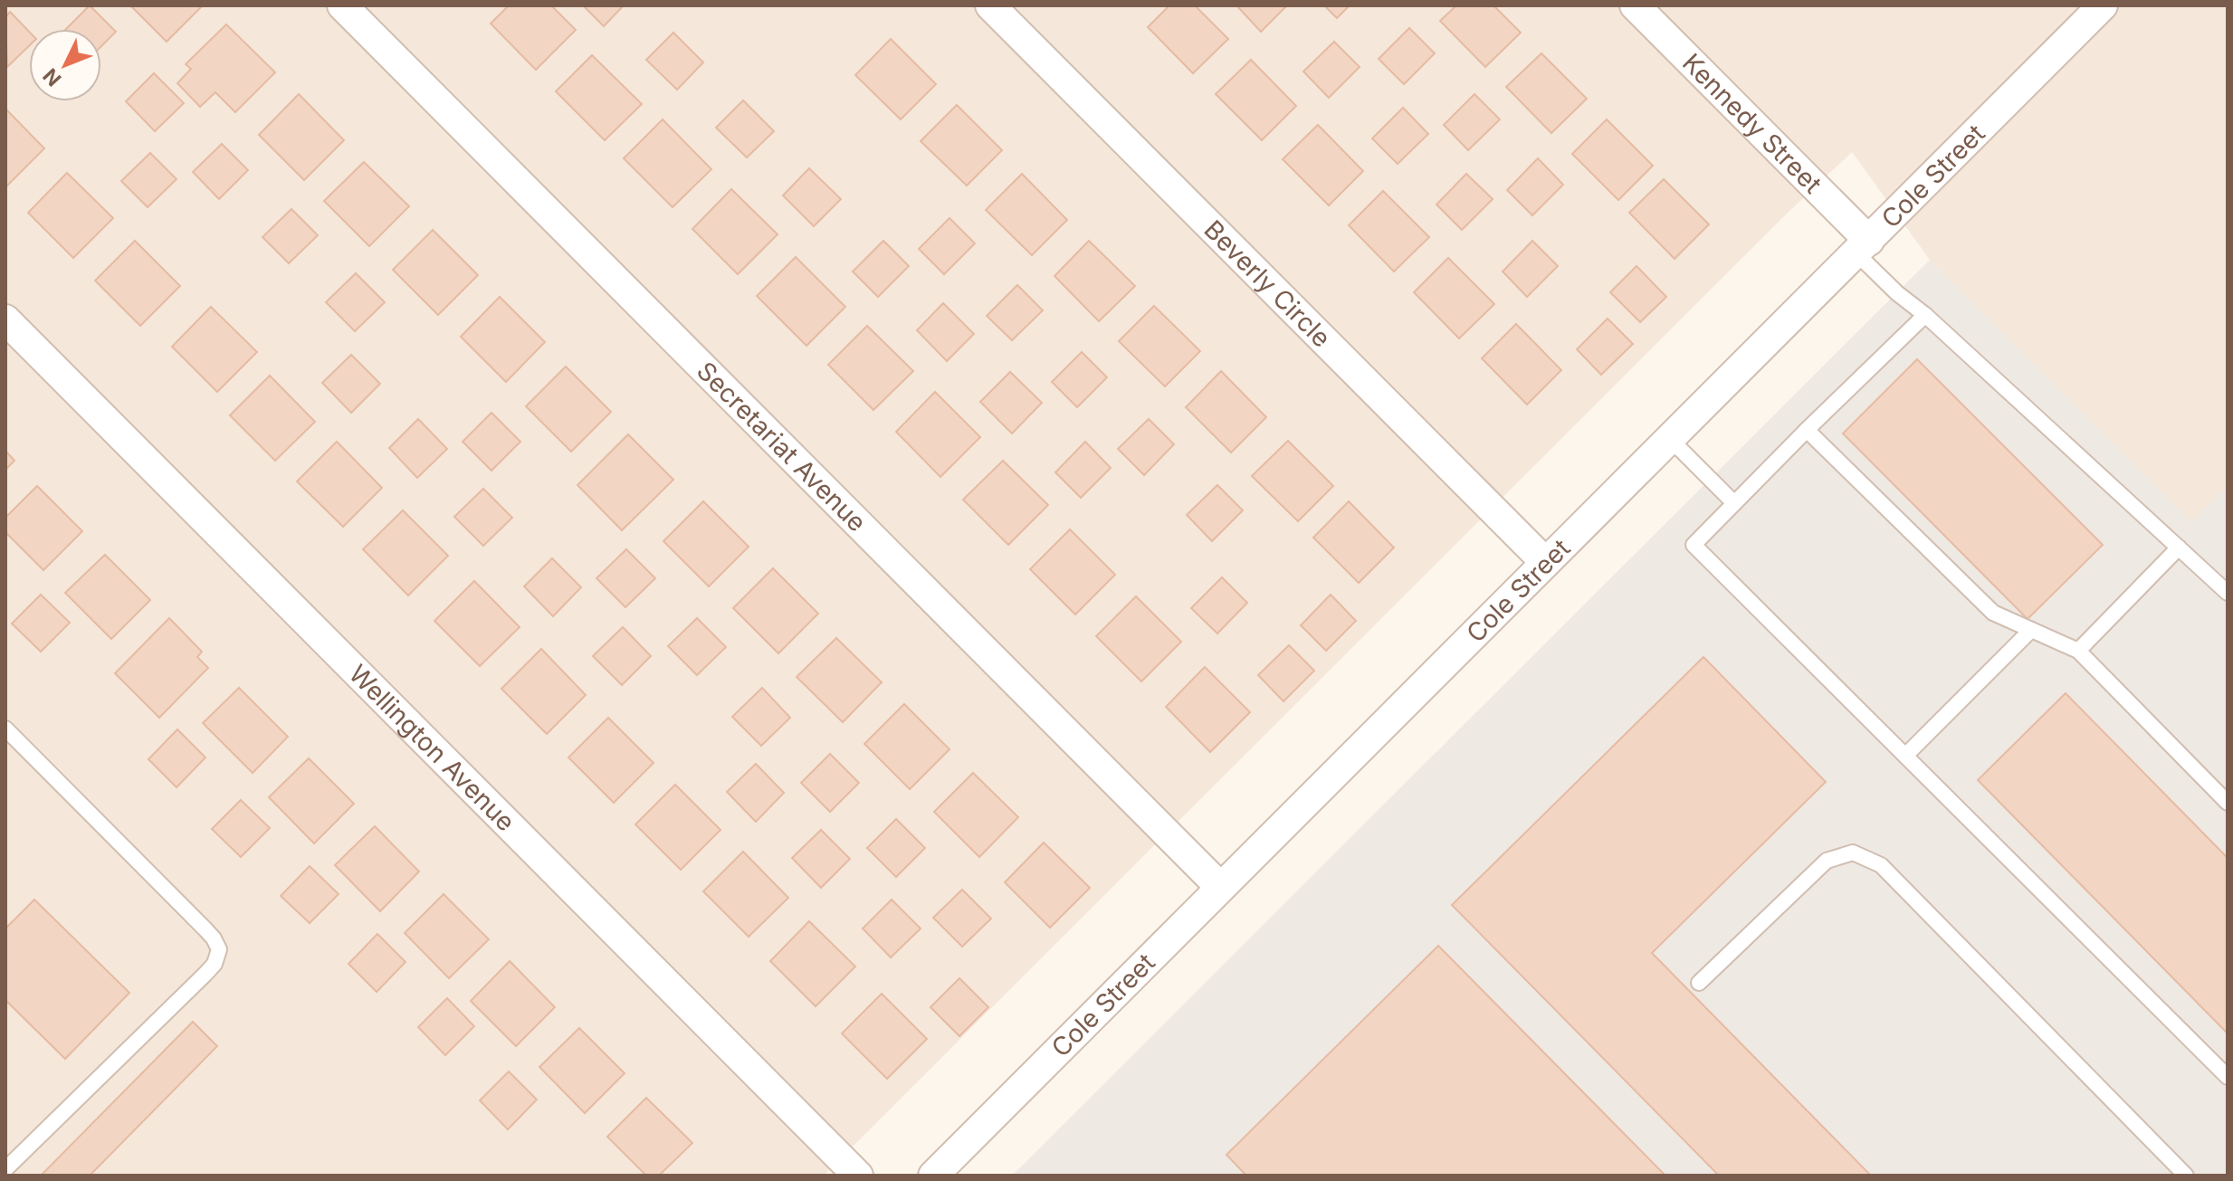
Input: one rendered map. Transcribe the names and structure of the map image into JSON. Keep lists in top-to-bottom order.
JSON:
{
  "streets": {
    "street": [
      "Kennedy Street",
      "Cole Street",
      "Beverly Circle",
      "Secretariat Avenue",
      "Wellington Avenue"
    ]
  },
  "crossings": [
    ["Kennedy Street", "Cole Street"],
    ["Cole Street", "Beverly Circle"],
    ["Cole Street", "Secretariat Avenue"]
  ],
  "north": "bottom left"
}
